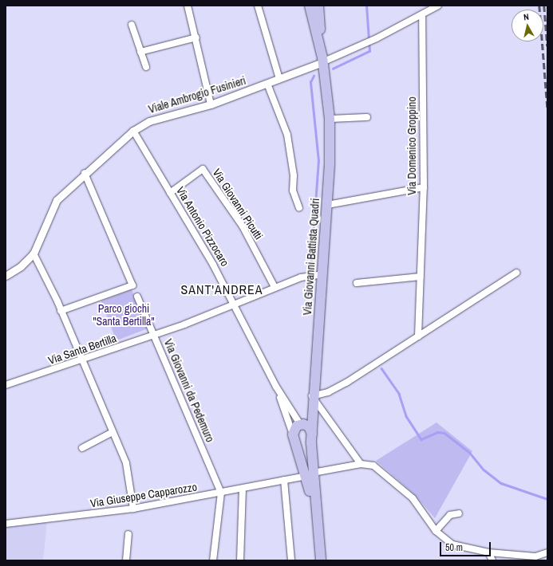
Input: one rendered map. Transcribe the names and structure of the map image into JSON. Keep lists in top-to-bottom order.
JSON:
{
  "streets": {
    "main road": ["Via Giovanni Battista Quadri"],
    "street": [
      "Viale Ambrogio Fusinieri",
      "Via Domenico Groppino",
      "Via Giovanni Picutti",
      "Via Antonio Pizzocaro",
      "Via Santa Bertilla",
      "Via Giovanni da Pedemuro",
      "Via Giuseppe Capparozzo"
    ]
  },
  "crossings": [
    ["Viale Ambrogio Fusinieri", "Via Domenico Groppino"],
    ["Viale Ambrogio Fusinieri", "Via Antonio Pizzocaro"],
    ["Viale Ambrogio Fusinieri", "Via Giovanni Battista Quadri"],
    ["Via Giovanni Picutti", "Via Antonio Pizzocaro"],
    ["Via Giovanni Picutti", "Via Santa Bertilla"],
    ["Via Antonio Pizzocaro", "Via Giovanni Battista Quadri"],
    ["Via Antonio Pizzocaro", "Via Santa Bertilla"],
    ["Via Giovanni Battista Quadri", "Via Santa Bertilla"],
    ["Via Giovanni Battista Quadri", "Via Giuseppe Capparozzo"],
    ["Via Santa Bertilla", "Via Giovanni da Pedemuro"],
    ["Via Giovanni da Pedemuro", "Via Giuseppe Capparozzo"]
  ],
  "districts": ["SANT'ANDREA"],
  "parks": ["Parco giochi \"Santa Bertilla\""],
  "scale_bar": "50 m",
  "north": "top"
}
